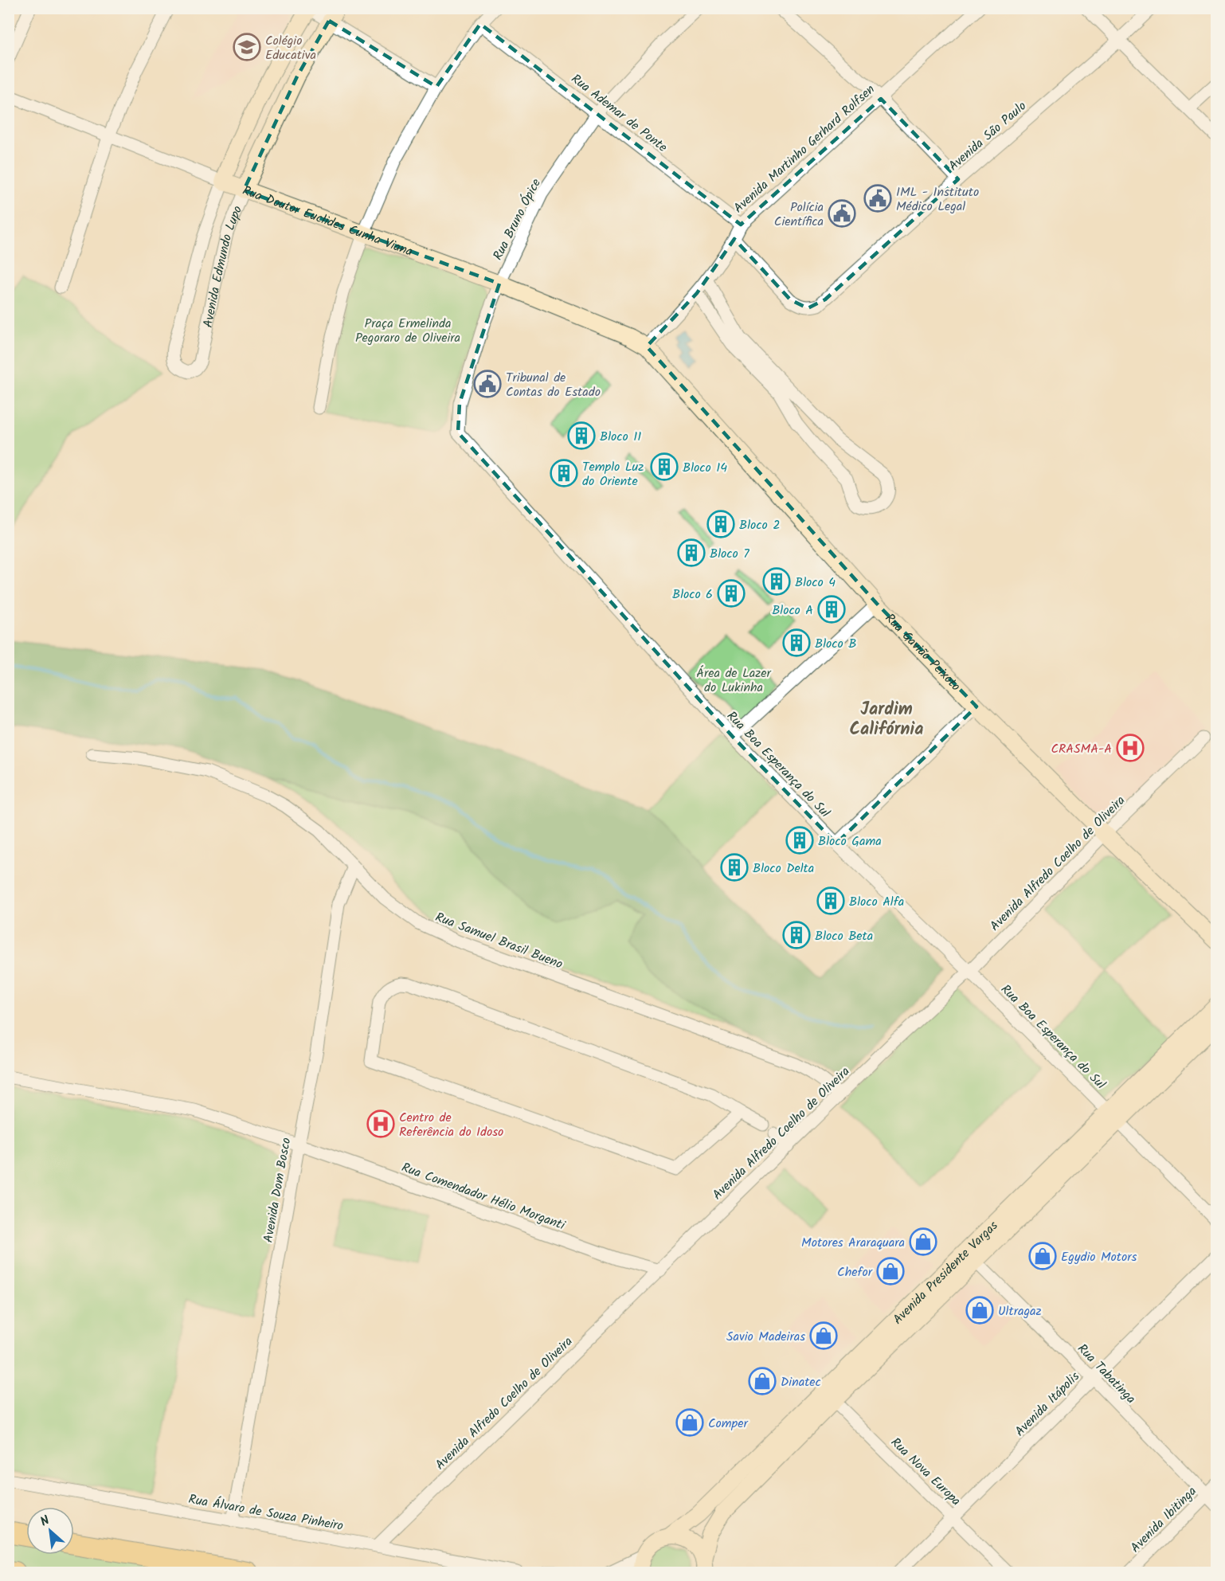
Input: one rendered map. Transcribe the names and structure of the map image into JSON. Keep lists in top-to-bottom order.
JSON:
{
  "streets": {
    "street": [
      "Rua Ademar de Ponte",
      "Avenida São Paulo",
      "Avenida Martinho Gerhard Rolfsen",
      "Rua Bruno Ópice",
      "Rua Doutor Euclides Cunha Viana",
      "Avenida Edmundo Lupo",
      "Rua Gavião Peixoto",
      "Rua Boa Esperança do Sul",
      "Avenida Alfredo Coelho de Oliveira",
      "Rua Samuel Brasil Bueno",
      "Avenida Dom Bosco",
      "Rua Comendador Hélio Morganti",
      "Avenida Presidente Vargas",
      "Rua Tabatinga",
      "Avenida Itápolis",
      "Rua Nova Europa",
      "Rua Álvaro de Souza Pinheiro",
      "Avenida Ibitinga"
    ]
  },
  "crossings": [
    ["Rua Ademar de Ponte", "Avenida Martinho Gerhard Rolfsen"],
    ["Rua Ademar de Ponte", "Rua Bruno Ópice"],
    ["Avenida São Paulo", "Avenida Martinho Gerhard Rolfsen"],
    ["Avenida Martinho Gerhard Rolfsen", "Rua Doutor Euclides Cunha Viana"],
    ["Avenida Martinho Gerhard Rolfsen", "Rua Gavião Peixoto"],
    ["Rua Bruno Ópice", "Rua Doutor Euclides Cunha Viana"],
    ["Rua Bruno Ópice", "Rua Boa Esperança do Sul"],
    ["Rua Doutor Euclides Cunha Viana", "Avenida Edmundo Lupo"],
    ["Rua Doutor Euclides Cunha Viana", "Rua Gavião Peixoto"],
    ["Rua Gavião Peixoto", "Avenida Alfredo Coelho de Oliveira"],
    ["Rua Boa Esperança do Sul", "Avenida Alfredo Coelho de Oliveira"],
    ["Rua Boa Esperança do Sul", "Avenida Presidente Vargas"],
    ["Avenida Alfredo Coelho de Oliveira", "Rua Samuel Brasil Bueno"],
    ["Avenida Alfredo Coelho de Oliveira", "Rua Comendador Hélio Morganti"],
    ["Avenida Alfredo Coelho de Oliveira", "Rua Álvaro de Souza Pinheiro"],
    ["Rua Samuel Brasil Bueno", "Avenida Dom Bosco"],
    ["Avenida Dom Bosco", "Rua Comendador Hélio Morganti"],
    ["Avenida Dom Bosco", "Rua Álvaro de Souza Pinheiro"],
    ["Avenida Presidente Vargas", "Rua Tabatinga"],
    ["Avenida Presidente Vargas", "Rua Nova Europa"],
    ["Rua Tabatinga", "Avenida Itápolis"],
    ["Rua Tabatinga", "Avenida Ibitinga"],
    ["Avenida Itápolis", "Rua Nova Europa"]
  ],
  "districts": ["Jardim Califórnia"],
  "parks": ["Praça Ermelinda Pegoraro de Oliveira", "Área de Lazer do Lukinha"],
  "places": {
    "school or university": ["Colégio Educativa"],
    "public building": ["IML - Instituto Médico Legal", "Polícia Científica", "Tribunal de Contas do Estado"],
    "building": [
      "Bloco 11",
      "Bloco 14",
      "Templo Luz do Oriente",
      "Bloco 2",
      "Bloco 7",
      "Bloco 4",
      "Bloco 6",
      "Bloco A",
      "Bloco B",
      "Bloco Gama",
      "Bloco Delta",
      "Bloco Alfa",
      "Bloco Beta"
    ],
    "hospital": ["CRASMA-A", "Centro de Referência do Idoso"],
    "shop": [
      "Motores Araraquara",
      "Egydio Motors",
      "Chefor",
      "Ultragaz",
      "Savio Madeiras",
      "Dinatec",
      "Comper"
    ]
  },
  "north": "top left"
}
